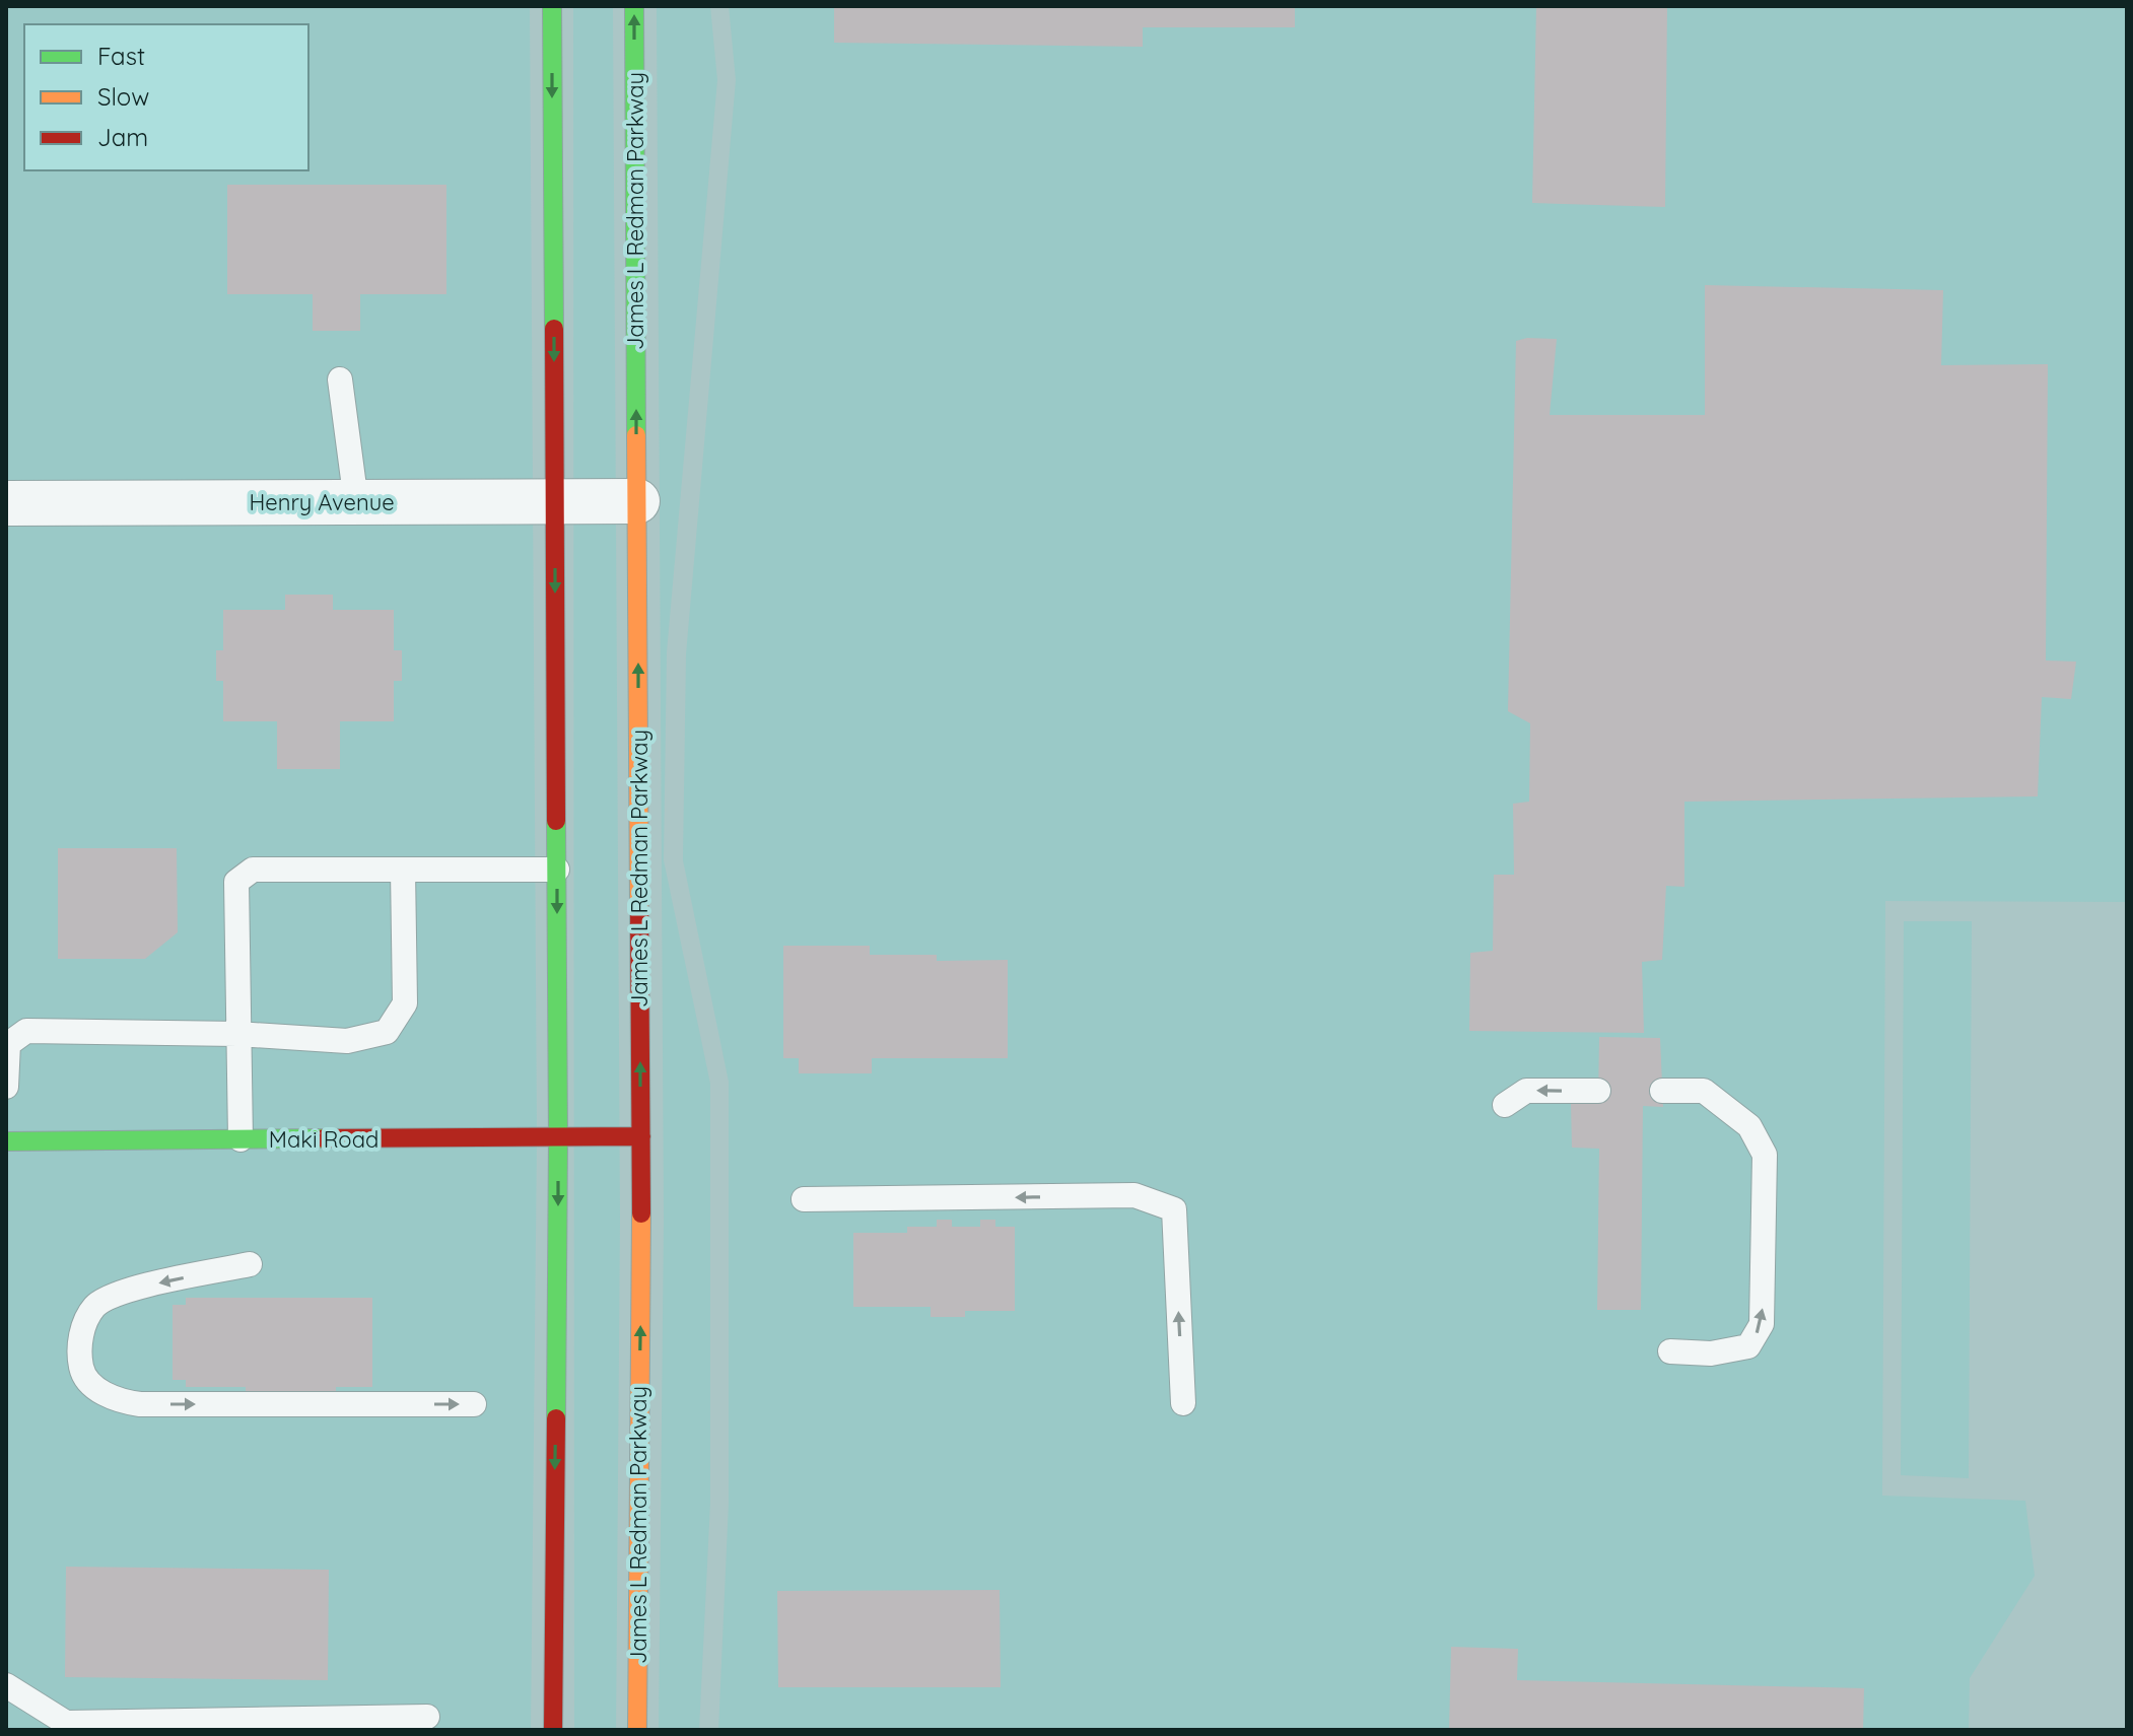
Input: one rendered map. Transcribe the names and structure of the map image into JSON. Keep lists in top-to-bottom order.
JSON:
{
  "streets": {
    "main road": ["James L Redman Parkway", "Maki Road"],
    "street": ["Henry Avenue"]
  },
  "crossings": [
    ["James L Redman Parkway", "Henry Avenue"],
    ["James L Redman Parkway", "Maki Road"]
  ],
  "legend": ["Fast", "Slow", "Jam"]
}
